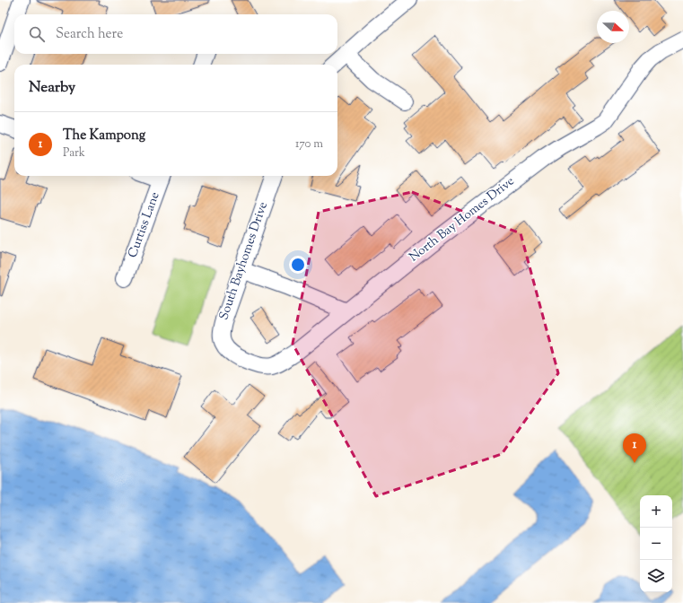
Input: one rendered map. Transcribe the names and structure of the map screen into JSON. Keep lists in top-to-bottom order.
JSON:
{
  "streets": {
    "street": ["North Bay Homes Drive", "Curtiss Lane", "South Bayhomes Drive"]
  },
  "crossings": [
    ["North Bay Homes Drive", "South Bayhomes Drive"]
  ],
  "north": "right",
  "page": {
    "search": "Search here",
    "heading": "Nearby",
    "list": [
      {
        "mark": "1",
        "name": "The Kampong",
        "note": "Park",
        "value": "170 m"
      }
    ],
    "pins": "1",
    "map_buttons": ["+", "−"]
  }
}
